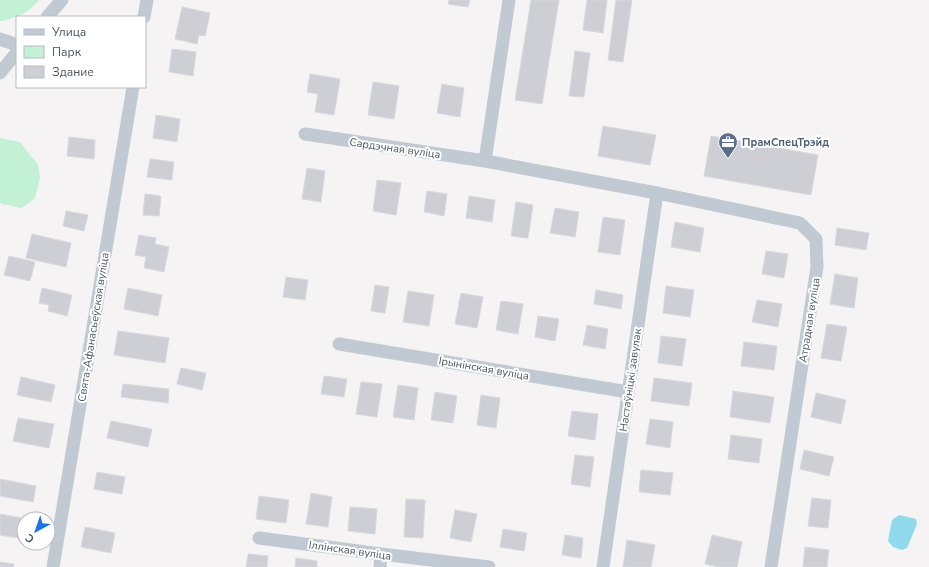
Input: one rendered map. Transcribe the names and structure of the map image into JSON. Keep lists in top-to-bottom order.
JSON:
{
  "streets": {
    "street": [
      "Сардэчная вуліца",
      "Атрадная вуліца",
      "Свята-Афанасьеўская вуліца",
      "Ірынінская вуліца",
      "Настаўніцкі завулак",
      "Іллінская вуліца"
    ]
  },
  "crossings": [
    ["Сардэчная вуліца", "Атрадная вуліца"],
    ["Сардэчная вуліца", "Настаўніцкі завулак"],
    ["Атрадная вуліца", "Настаўніцкі завулак"],
    ["Ірынінская вуліца", "Настаўніцкі завулак"]
  ],
  "places": {
    "office": ["ПрамСпецТрэйд"]
  },
  "legend": ["Улица", "Парк", "Здание"],
  "north": "bottom left"
}
